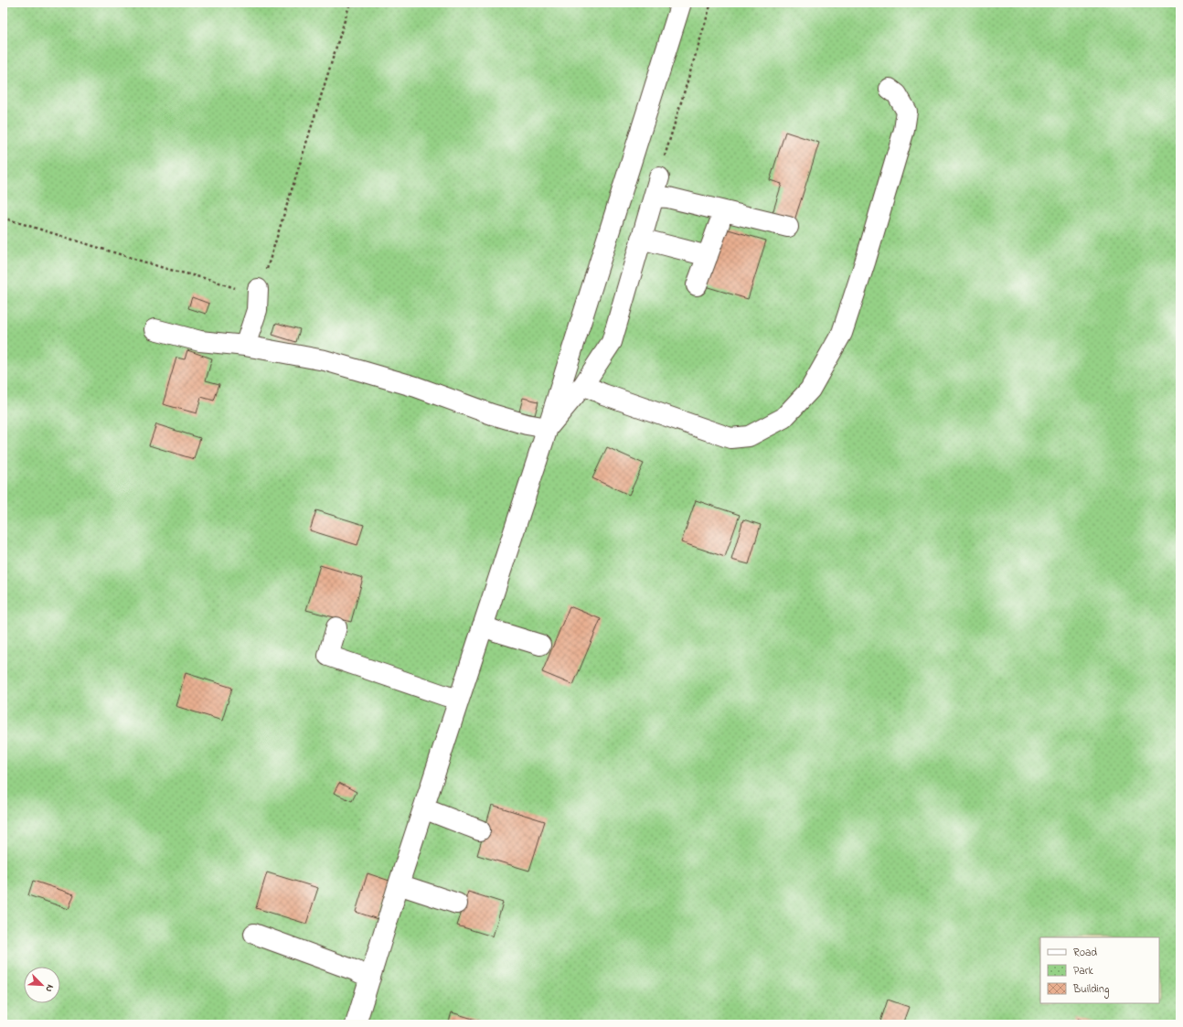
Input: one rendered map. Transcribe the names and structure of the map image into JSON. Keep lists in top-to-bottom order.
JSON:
{
  "legend": ["Road", "Park", "Building"],
  "north": "bottom right"
}
